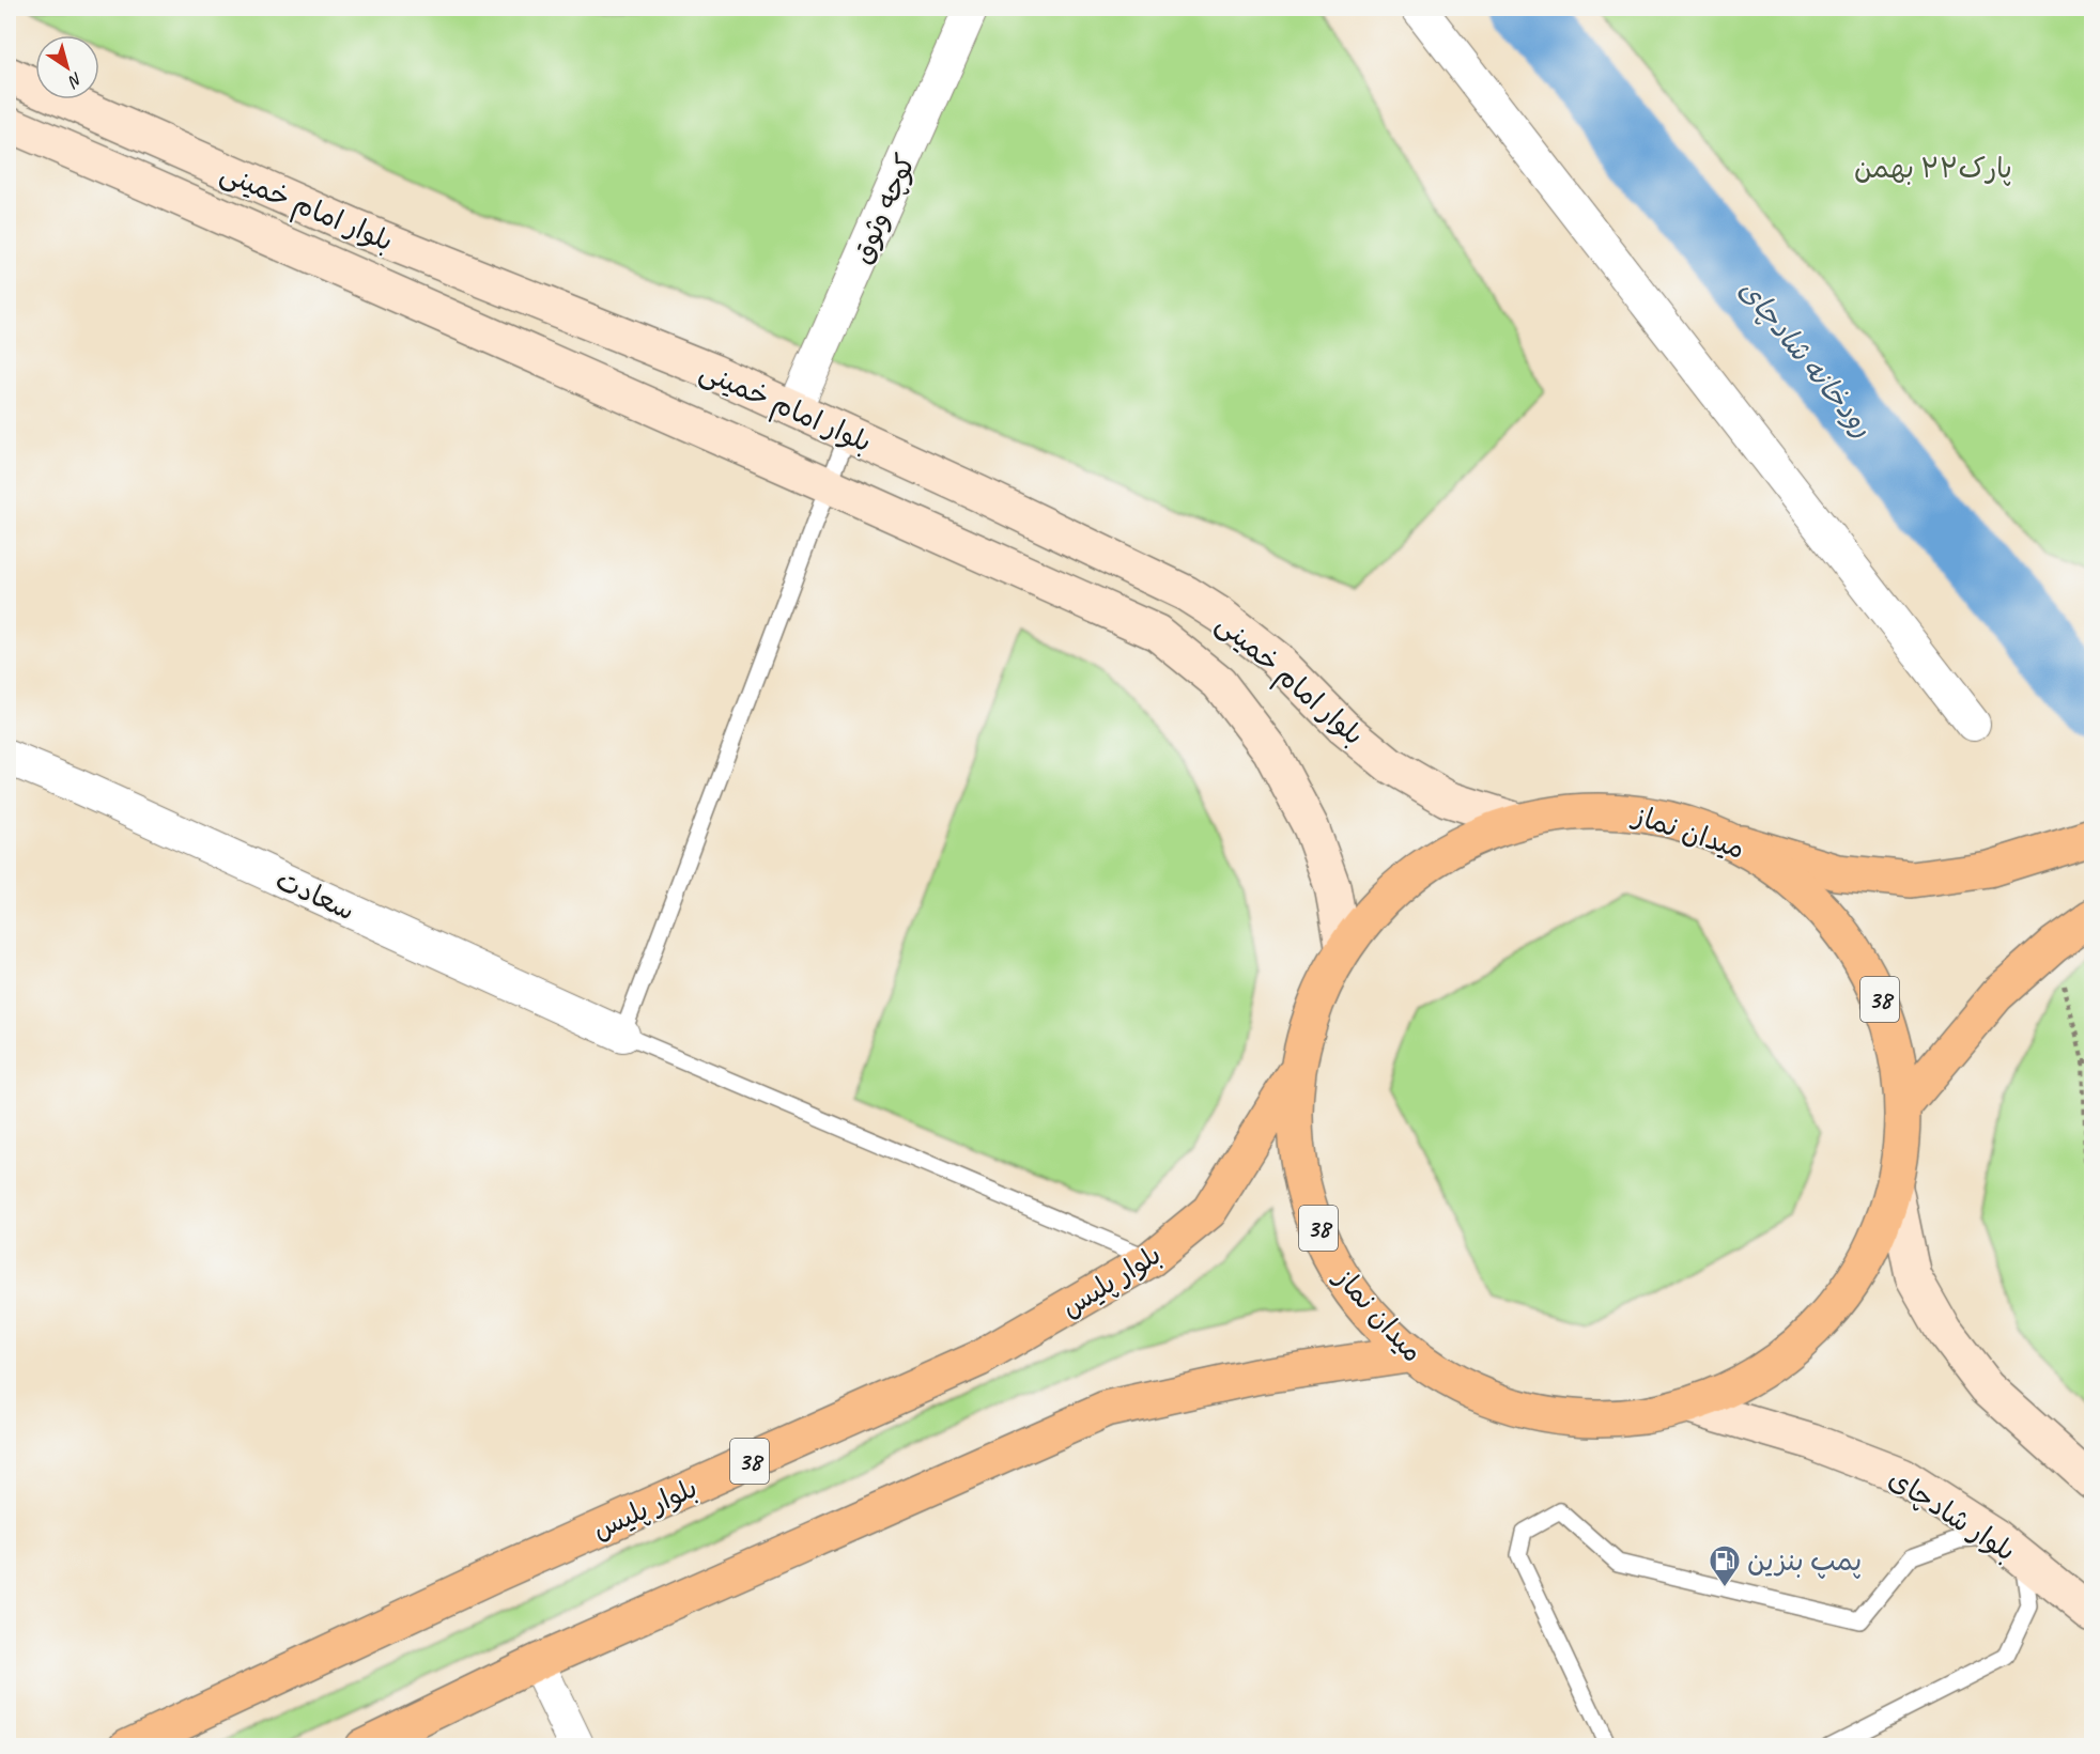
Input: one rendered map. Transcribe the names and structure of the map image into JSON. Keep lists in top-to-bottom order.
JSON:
{
  "streets": {
    "main road": [
      "بلوار امام خمینی",
      "میدان نماز",
      "38",
      "بلوار پلیس",
      "بلوار شادچای"
    ],
    "street": ["کوچه وثوق", "سعادت"]
  },
  "crossings": [
    ["بلوار امام خمینی", "کوچه وثوق"],
    ["بلوار امام خمینی", "میدان نماز"],
    ["میدان نماز", "38"],
    ["میدان نماز", "بلوار پلیس"],
    ["میدان نماز", "بلوار شادچای"]
  ],
  "water": ["رودخانه شادچای"],
  "parks": ["پارک۲۲ بهمن"],
  "places": {
    "fuel station": ["پمپ بنزین"]
  },
  "north": "bottom right"
}
